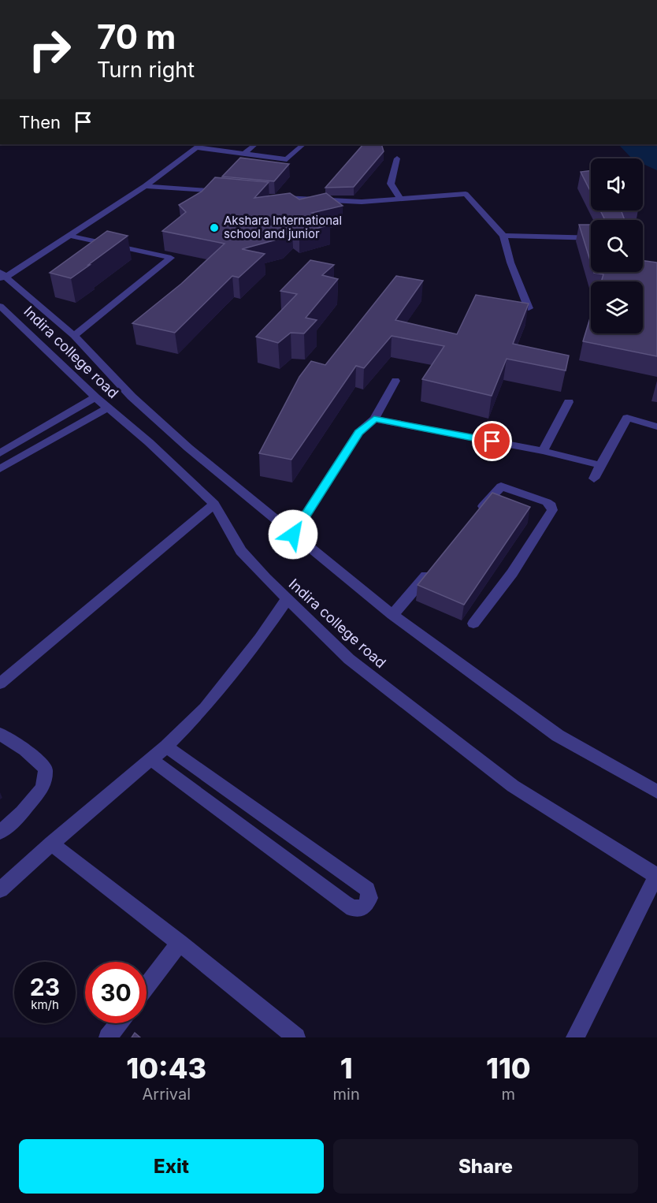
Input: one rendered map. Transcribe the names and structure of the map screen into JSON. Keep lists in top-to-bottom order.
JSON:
{
  "streets": {
    "street": ["Indira college road"]
  },
  "places": ["Akshara International school and junior"],
  "page": {
    "turn": ["70 m", "Turn right"],
    "then": "Then",
    "speed": "23 km/h",
    "limit": "30",
    "eta": [
      "10:43",
      "Arrival",
      "1",
      "min",
      "110",
      "m"
    ],
    "buttons": ["Exit", "Share"]
  }
}
